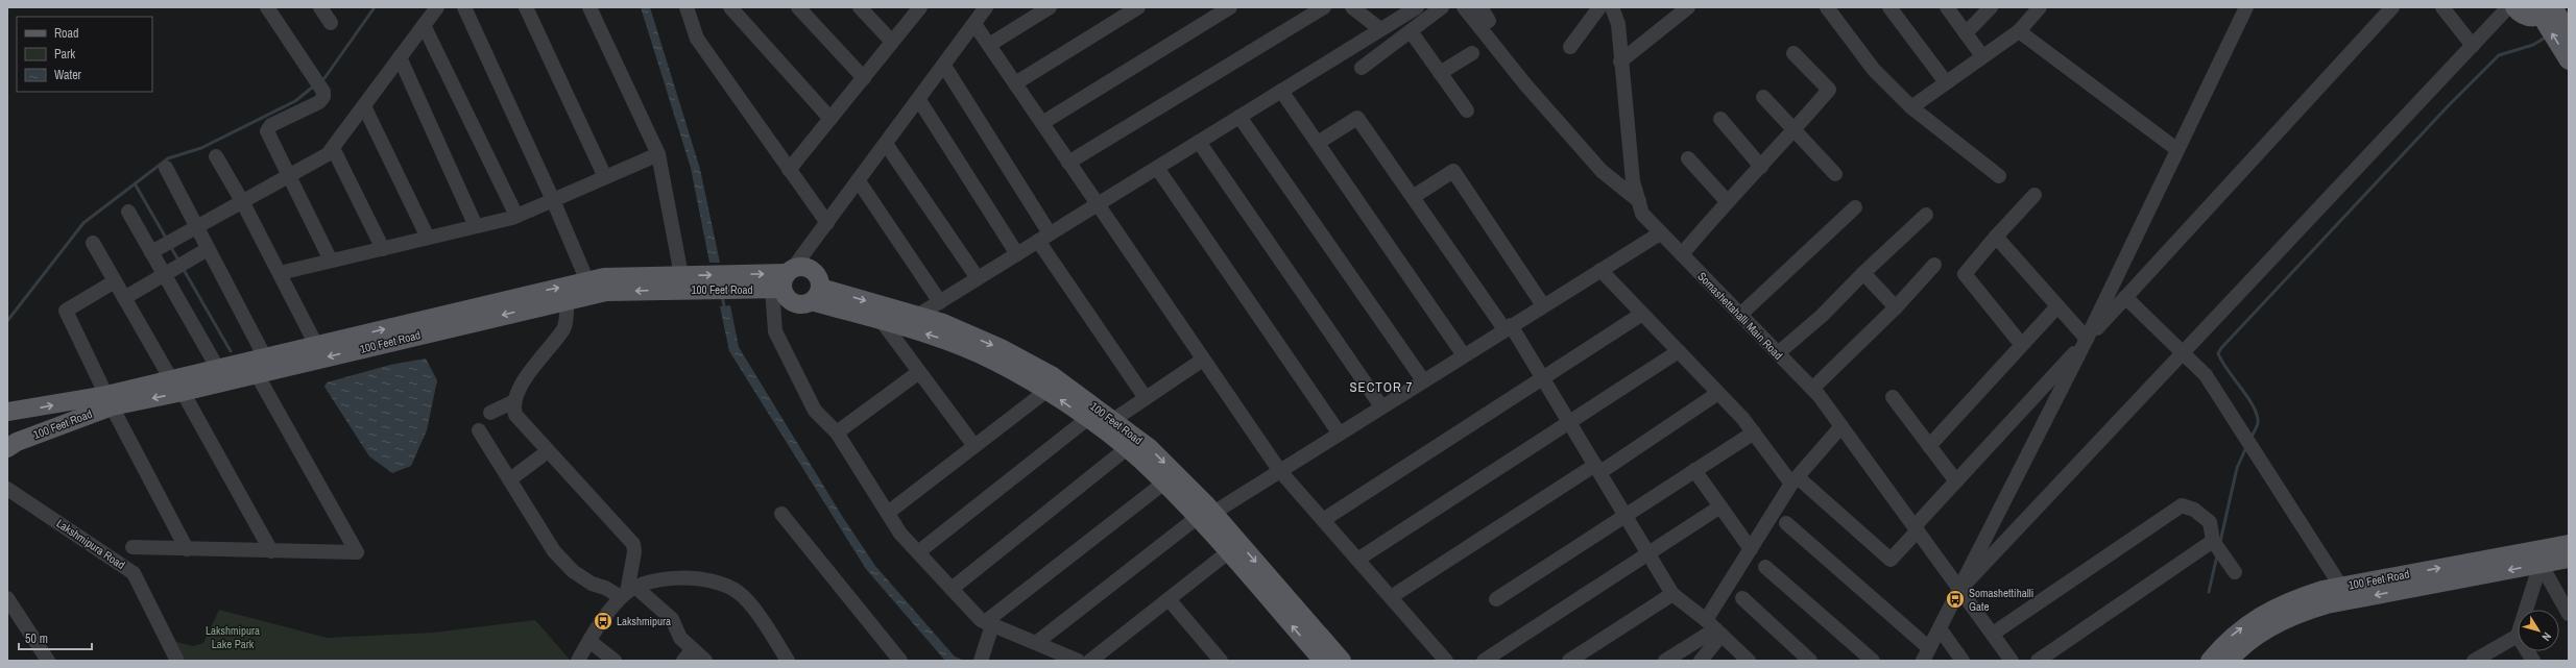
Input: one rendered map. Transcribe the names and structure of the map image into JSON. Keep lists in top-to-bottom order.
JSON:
{
  "streets": {
    "main road": ["100 Feet Road"],
    "street": ["Somashettahalli Main Road", "Lakshmipura Road"]
  },
  "districts": ["SECTOR 7"],
  "parks": ["Lakshmipura Lake Park"],
  "places": {
    "bus stop": ["Somashettihalli Gate", "Lakshmipura"]
  },
  "legend": ["Road", "Park", "Water"],
  "scale_bar": "50 m",
  "north": "bottom right"
}
